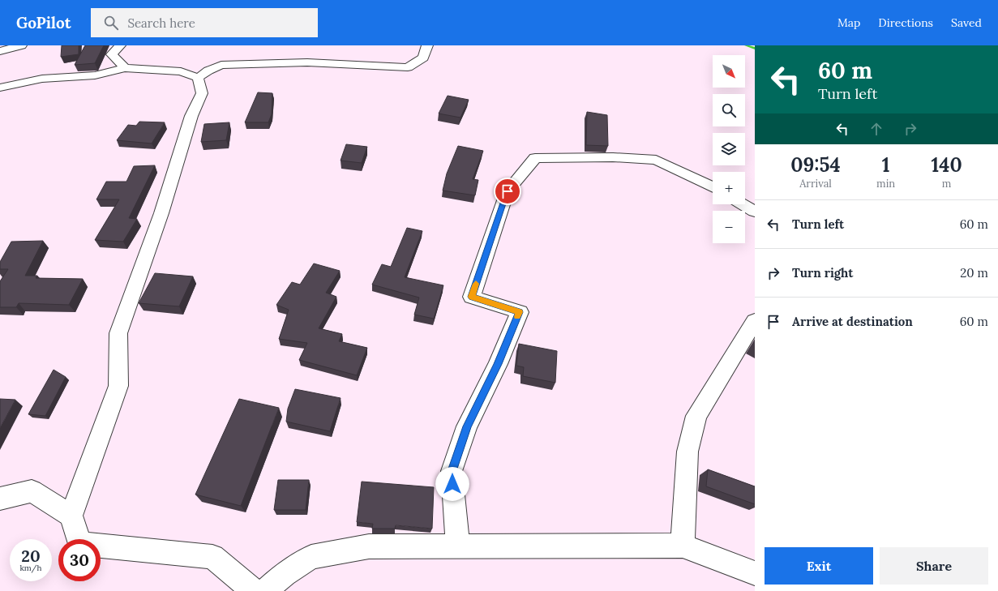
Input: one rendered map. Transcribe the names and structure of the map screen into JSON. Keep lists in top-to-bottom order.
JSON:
{
  "north": "bottom right",
  "page": {
    "header": "GoPilot",
    "search": "Search here",
    "nav": ["Map", "Directions", "Saved"],
    "turn": ["60 m", "Turn left"],
    "map_buttons": ["+", "−"],
    "eta": [
      "09:54",
      "Arrival",
      "1",
      "min",
      "140",
      "m"
    ],
    "list": [
      {
        "name": "Turn left",
        "value": "60 m"
      },
      {
        "name": "Turn right",
        "value": "20 m"
      },
      {
        "name": "Arrive at destination",
        "value": "60 m"
      }
    ],
    "speed": "20 km/h",
    "limit": "30",
    "buttons": ["Exit", "Share"]
  }
}
